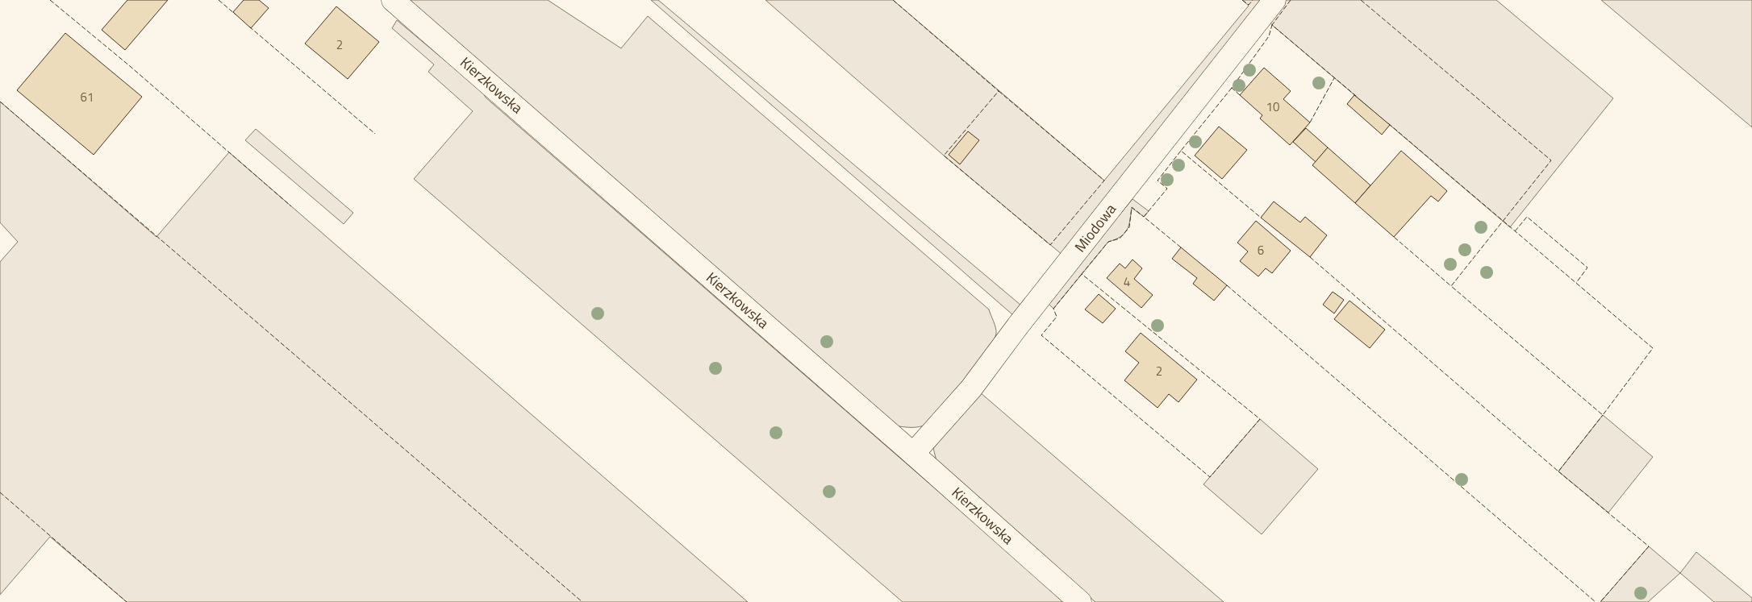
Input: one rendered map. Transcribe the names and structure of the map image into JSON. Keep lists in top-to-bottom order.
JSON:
{
  "streets": {
    "street": ["Kierzkowska", "Miodowa"]
  },
  "crossings": [
    ["Kierzkowska", "Miodowa"]
  ],
  "house_numbers": [
    "2",
    "61",
    "10",
    "6",
    "4",
    "2"
  ]
}
